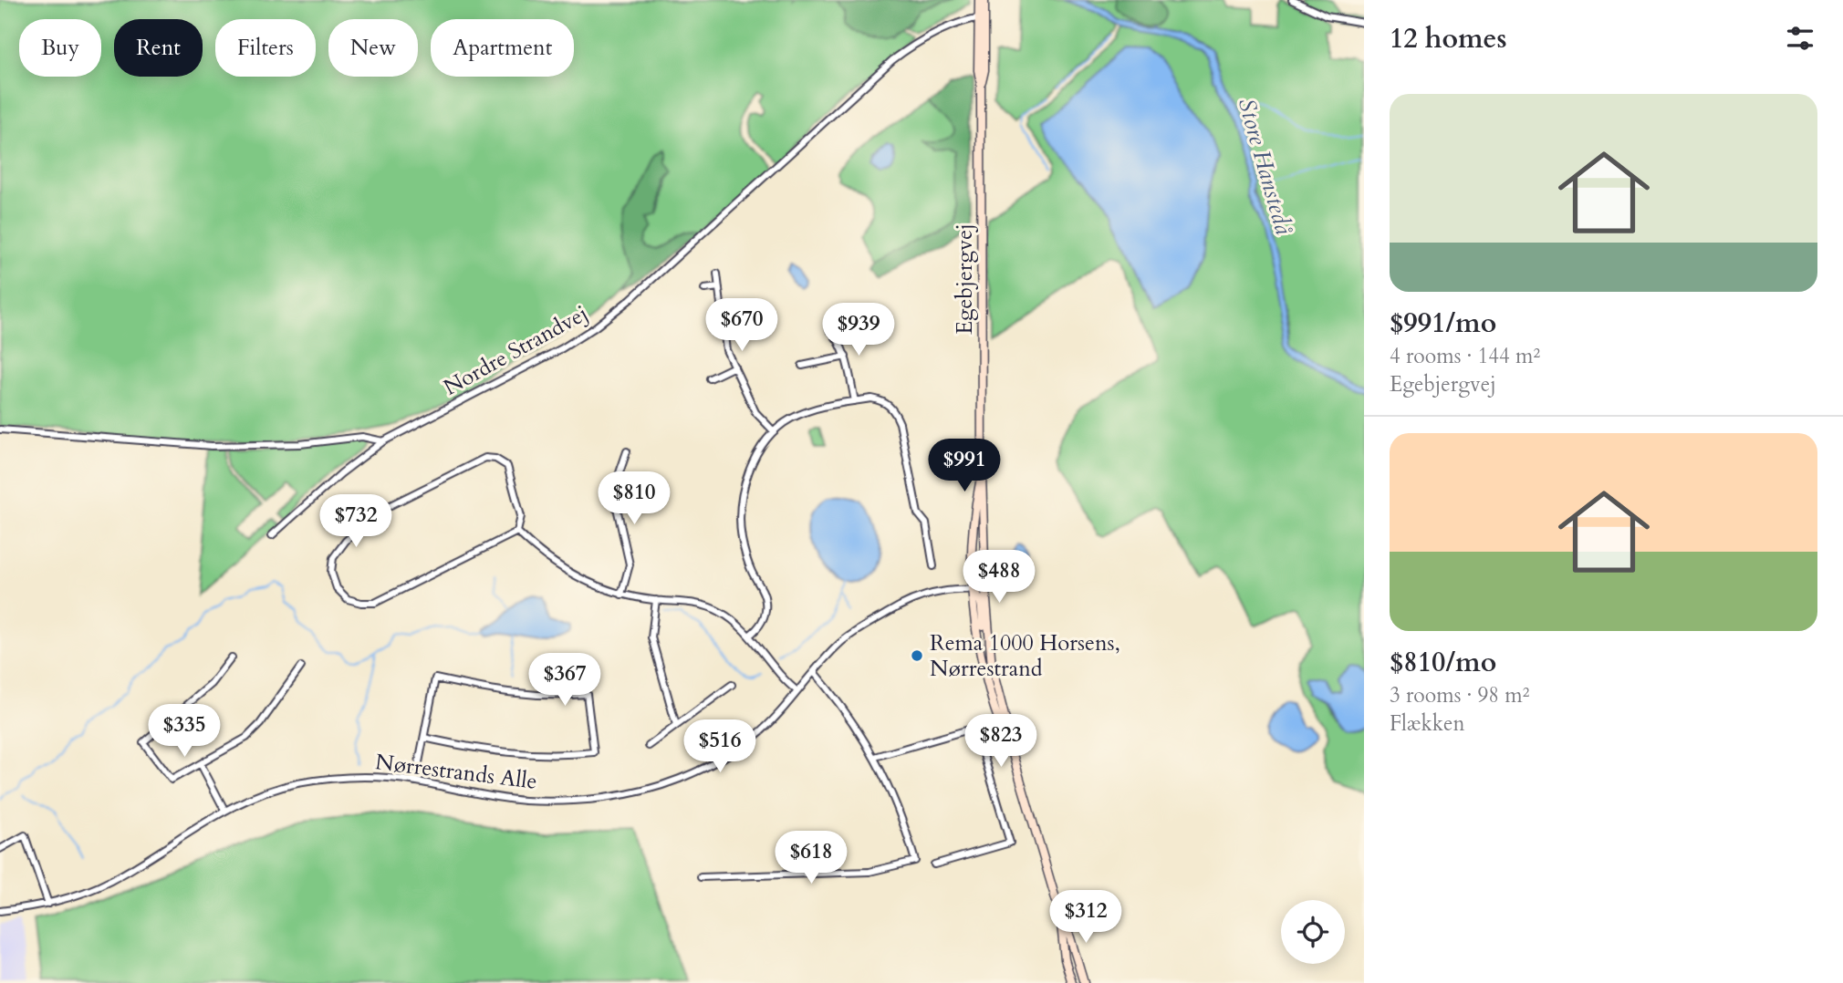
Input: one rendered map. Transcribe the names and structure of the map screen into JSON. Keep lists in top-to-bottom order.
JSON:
{
  "streets": {
    "street": ["Egebjergvej", "Nordre Strandvej", "Nørrestrands Alle"]
  },
  "crossings": [
    ["Egebjergvej", "Nordre Strandvej"],
    ["Egebjergvej", "Nørrestrands Alle"]
  ],
  "water": ["Store Hanstedå"],
  "places": ["Rema 1000 Horsens, Nørrestrand"],
  "page": {
    "heading": "12 homes",
    "chip": [
      "Buy",
      "Rent",
      "Filters",
      "New",
      "Apartment"
    ],
    "list": [
      {
        "name": "$991/mo",
        "note": "4 rooms · 144 m² · Egebjergvej"
      },
      {
        "name": "$810/mo",
        "note": "3 rooms · 98 m² · Flækken"
      }
    ],
    "price": [
      "$670",
      "$939",
      "$991",
      "$810",
      "$732",
      "$488",
      "$367",
      "$335",
      "$823",
      "$516",
      "$618",
      "$312"
    ]
  }
}
